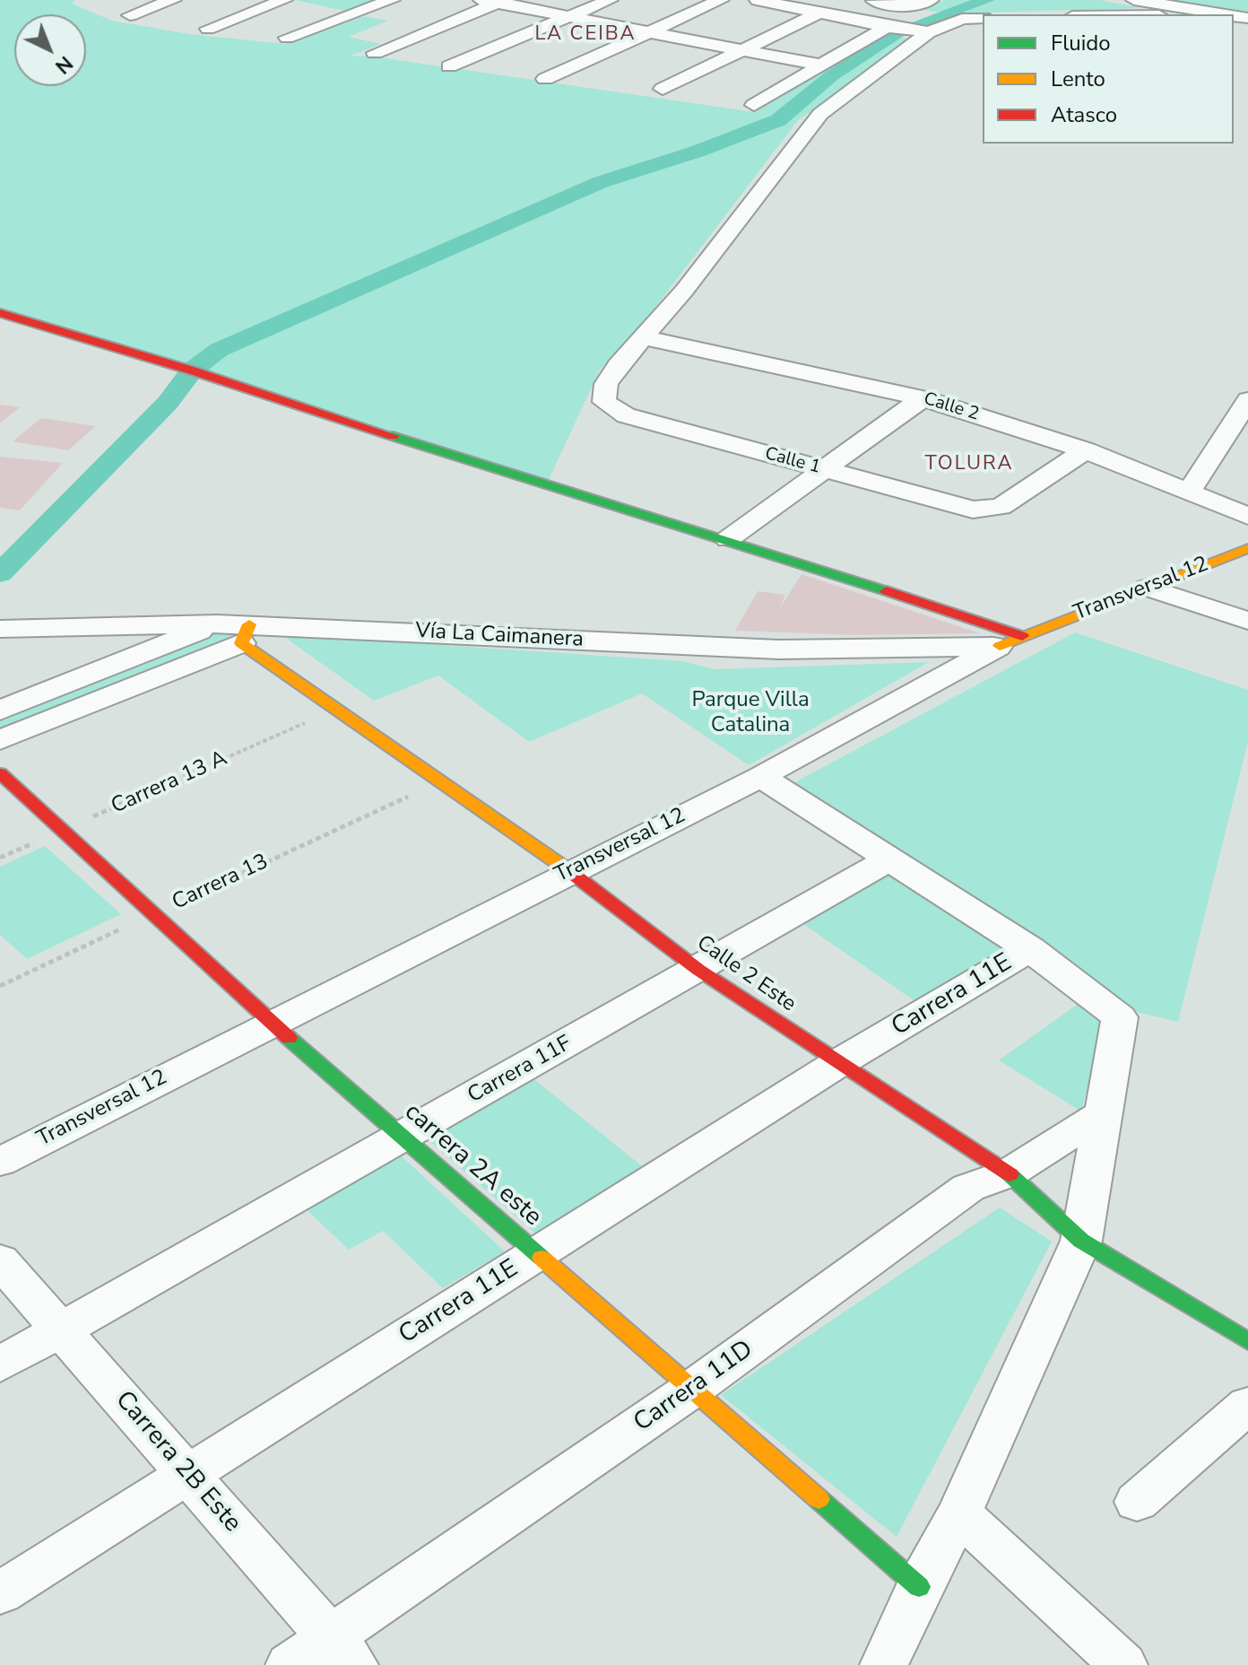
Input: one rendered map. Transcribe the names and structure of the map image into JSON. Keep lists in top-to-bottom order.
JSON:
{
  "streets": {
    "street": [
      "Calle 2",
      "Calle 1",
      "Transversal 12",
      "Vía La Caimanera",
      "Calle 2 Este",
      "Carrera 11E",
      "Carrera 11F",
      "carrera 2A este",
      "Carrera 11D",
      "Carrera 2B Este"
    ],
    "path": ["Carrera 13 A", "Carrera 13"]
  },
  "crossings": [
    ["Calle 2", "Calle 1"],
    ["Transversal 12", "Vía La Caimanera"],
    ["Transversal 12", "Calle 2 Este"],
    ["Transversal 12", "carrera 2A este"],
    ["Vía La Caimanera", "Calle 2 Este"],
    ["Carrera 13 A", "Calle 2 Este"],
    ["Carrera 13 A", "carrera 2A este"],
    ["Carrera 13", "Calle 2 Este"],
    ["Carrera 13", "carrera 2A este"],
    ["Calle 2 Este", "Carrera 11E"],
    ["Calle 2 Este", "Carrera 11F"],
    ["Calle 2 Este", "Carrera 11D"],
    ["Carrera 11E", "carrera 2A este"],
    ["Carrera 11E", "Carrera 2B Este"],
    ["Carrera 11F", "carrera 2A este"],
    ["Carrera 11F", "Carrera 2B Este"],
    ["carrera 2A este", "Carrera 11D"],
    ["Carrera 11D", "Carrera 2B Este"]
  ],
  "districts": ["LA CEIBA", "TOLURA"],
  "parks": ["Parque Villa Catalina"],
  "legend": ["Fluido", "Lento", "Atasco"],
  "north": "bottom right"
}
